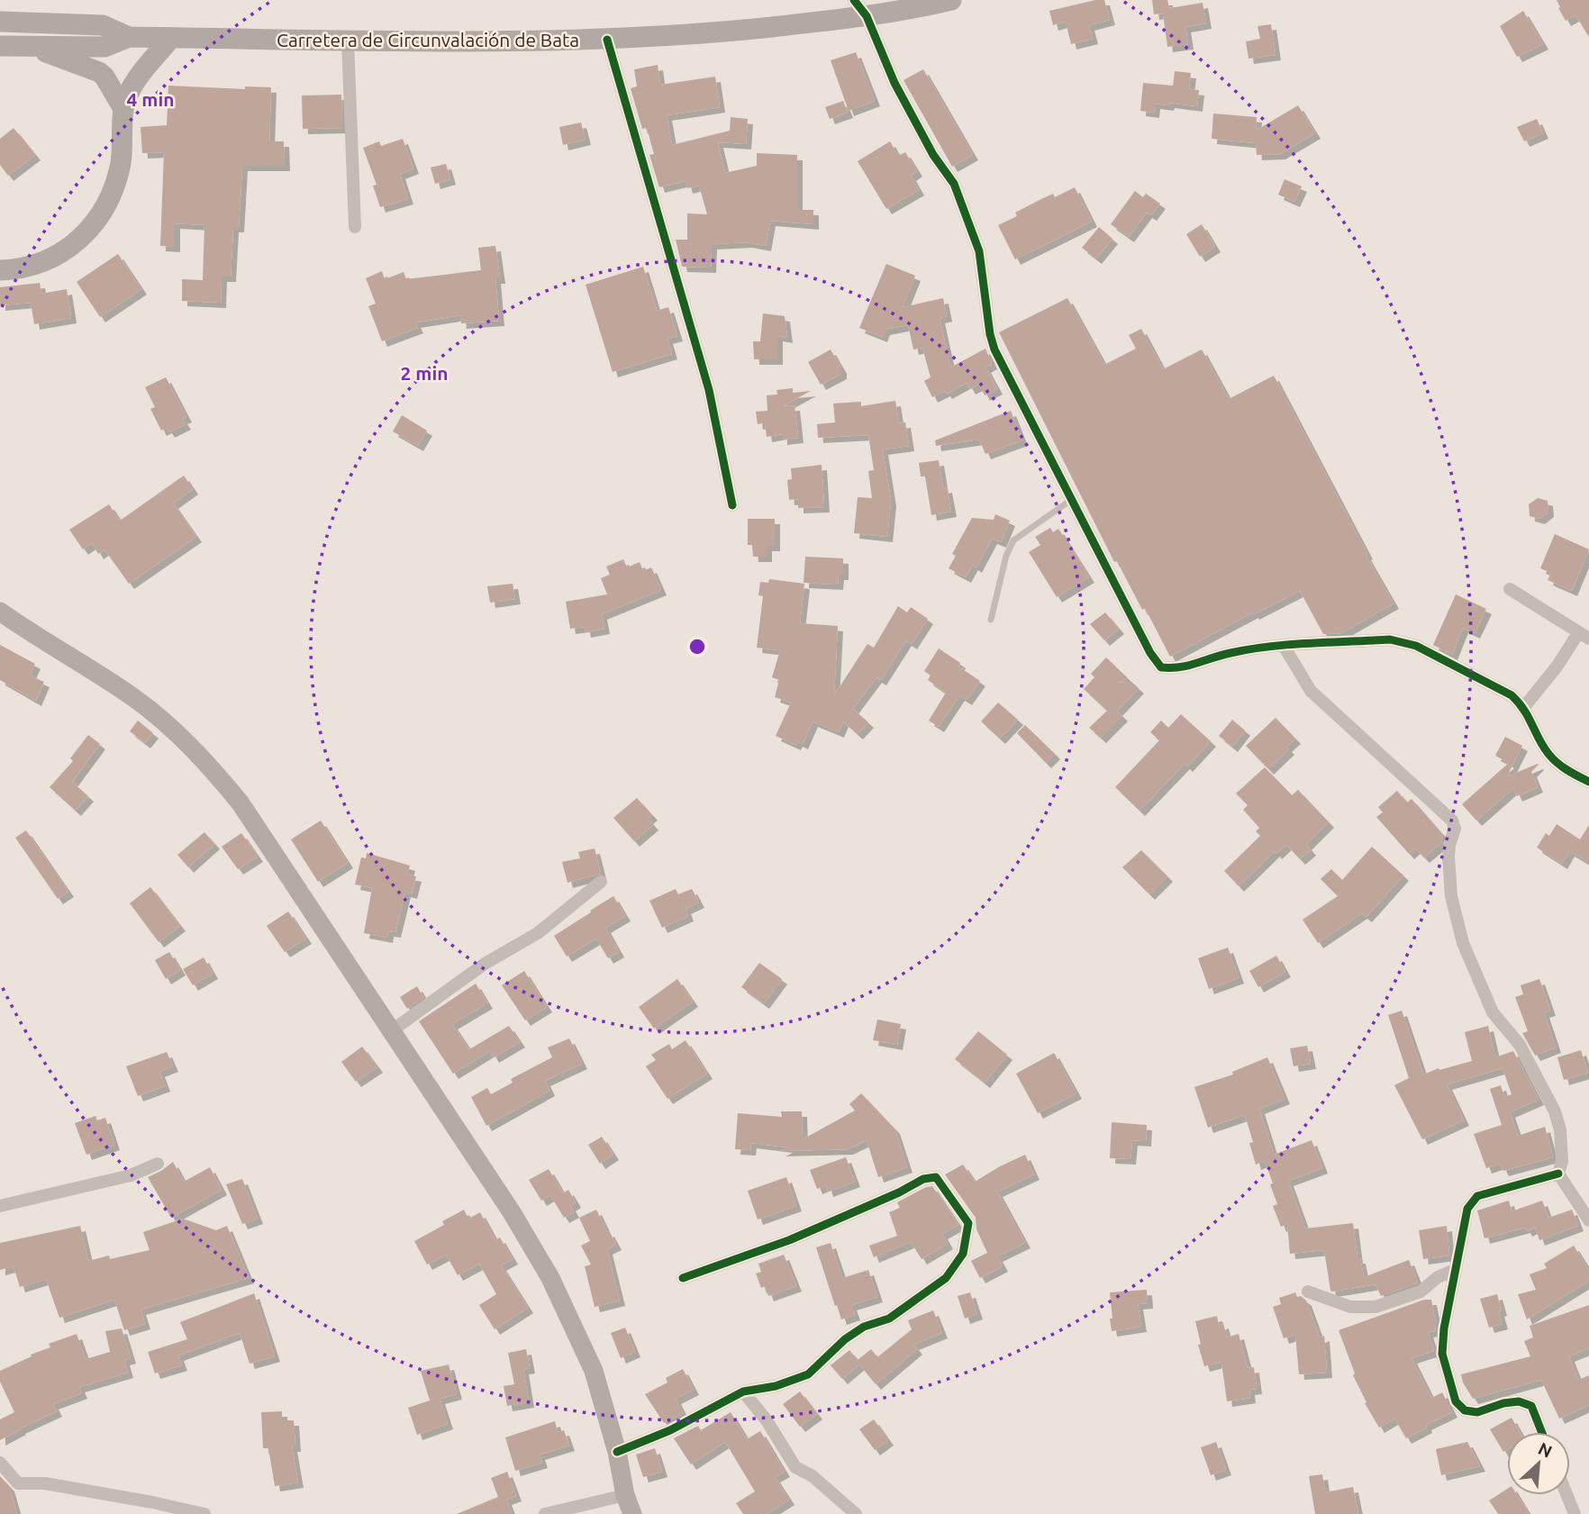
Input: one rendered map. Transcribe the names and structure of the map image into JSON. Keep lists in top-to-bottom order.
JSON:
{
  "streets": {
    "main road": ["Carretera de Circunvalación de Bata"]
  },
  "north": "top right",
  "rings": ["4 min", "2 min"]
}
